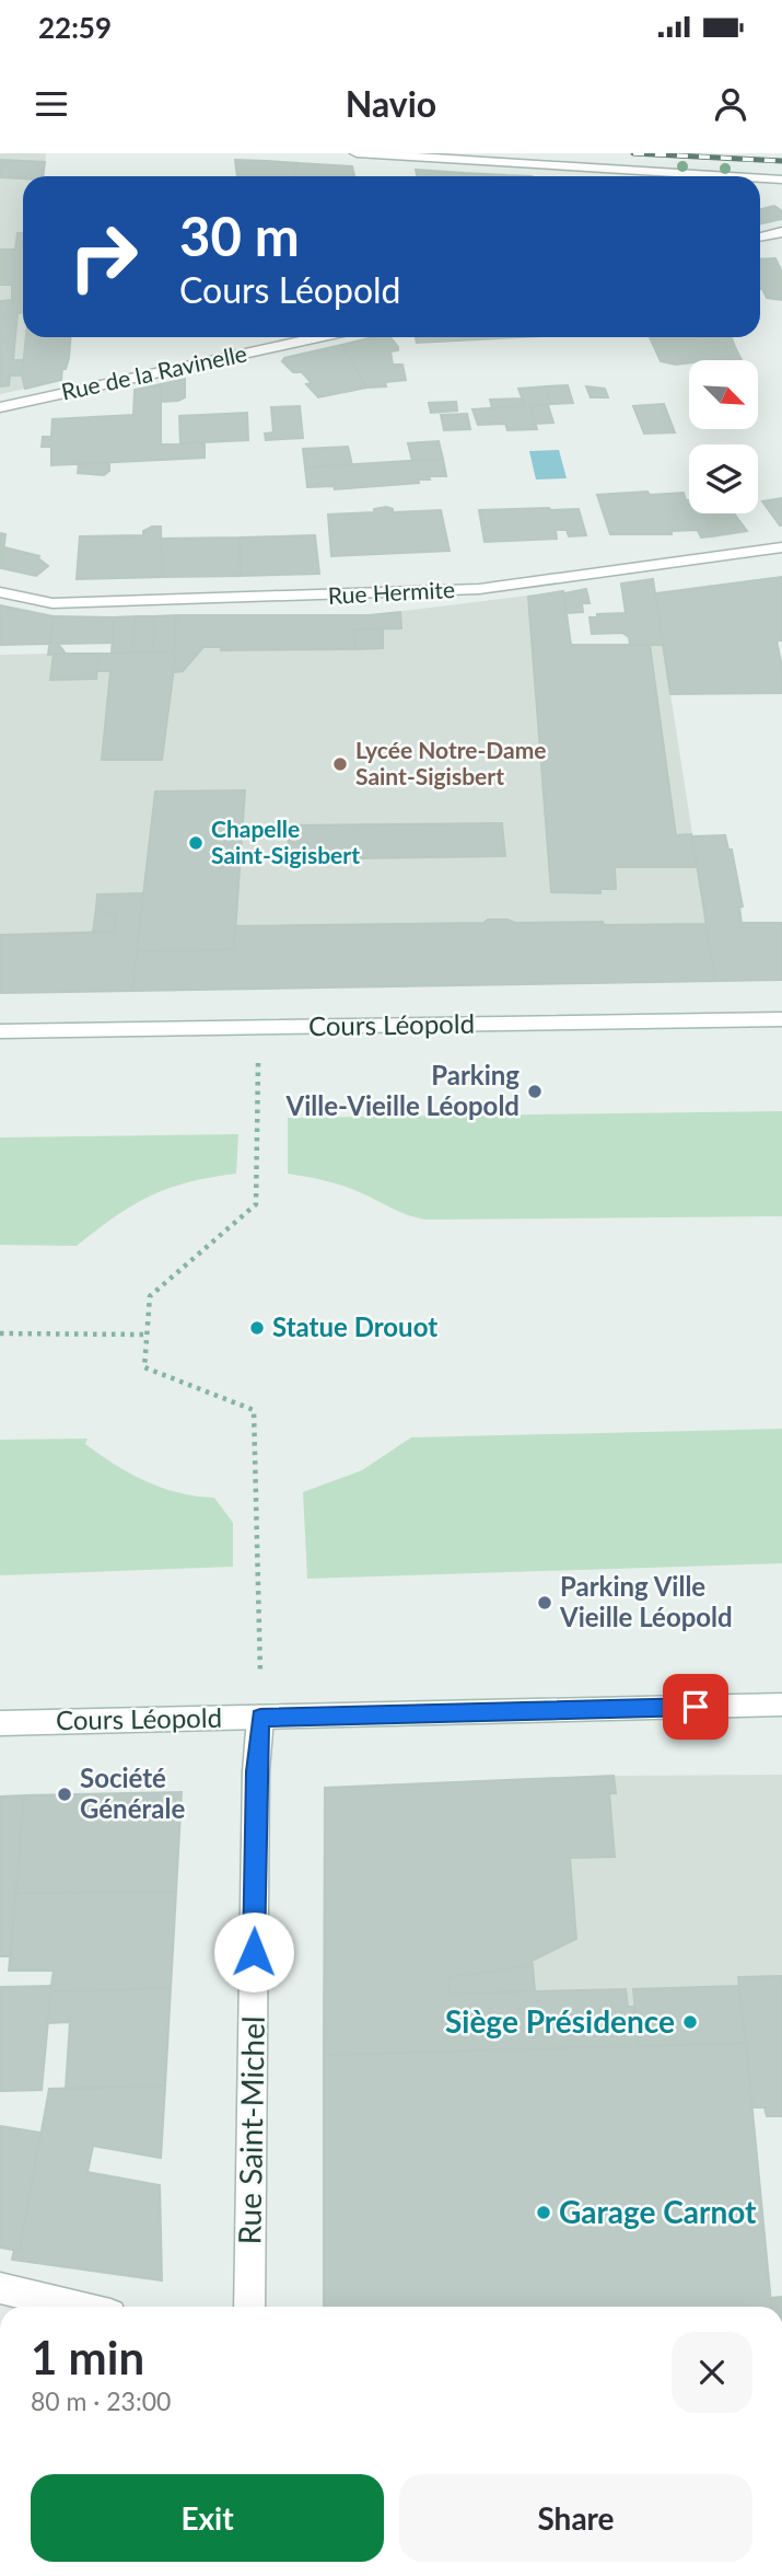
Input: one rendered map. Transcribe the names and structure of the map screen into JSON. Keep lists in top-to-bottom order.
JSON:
{
  "streets": {
    "street": [
      "Rue de la Ravinelle",
      "Rue Hermite",
      "Cours Léopold",
      "Rue Saint-Michel"
    ]
  },
  "crossings": [
    ["Cours Léopold", "Rue Saint-Michel"]
  ],
  "places": [
    "Lycée Notre-Dame Saint-Sigisbert",
    "Chapelle Saint-Sigisbert",
    "Parking Ville-Vieille Léopold",
    "Statue Drouot",
    "Parking Ville Vieille Léopold",
    "Société Générale",
    "Siège Présidence",
    "Garage Carnot"
  ],
  "north": "bottom right",
  "page": {
    "status": "22:59",
    "header": "Navio",
    "turn": ["30 m", "Cours Léopold"],
    "heading": ["1 min", "80 m · 23:00"],
    "buttons": ["Exit", "Share"]
  }
}
